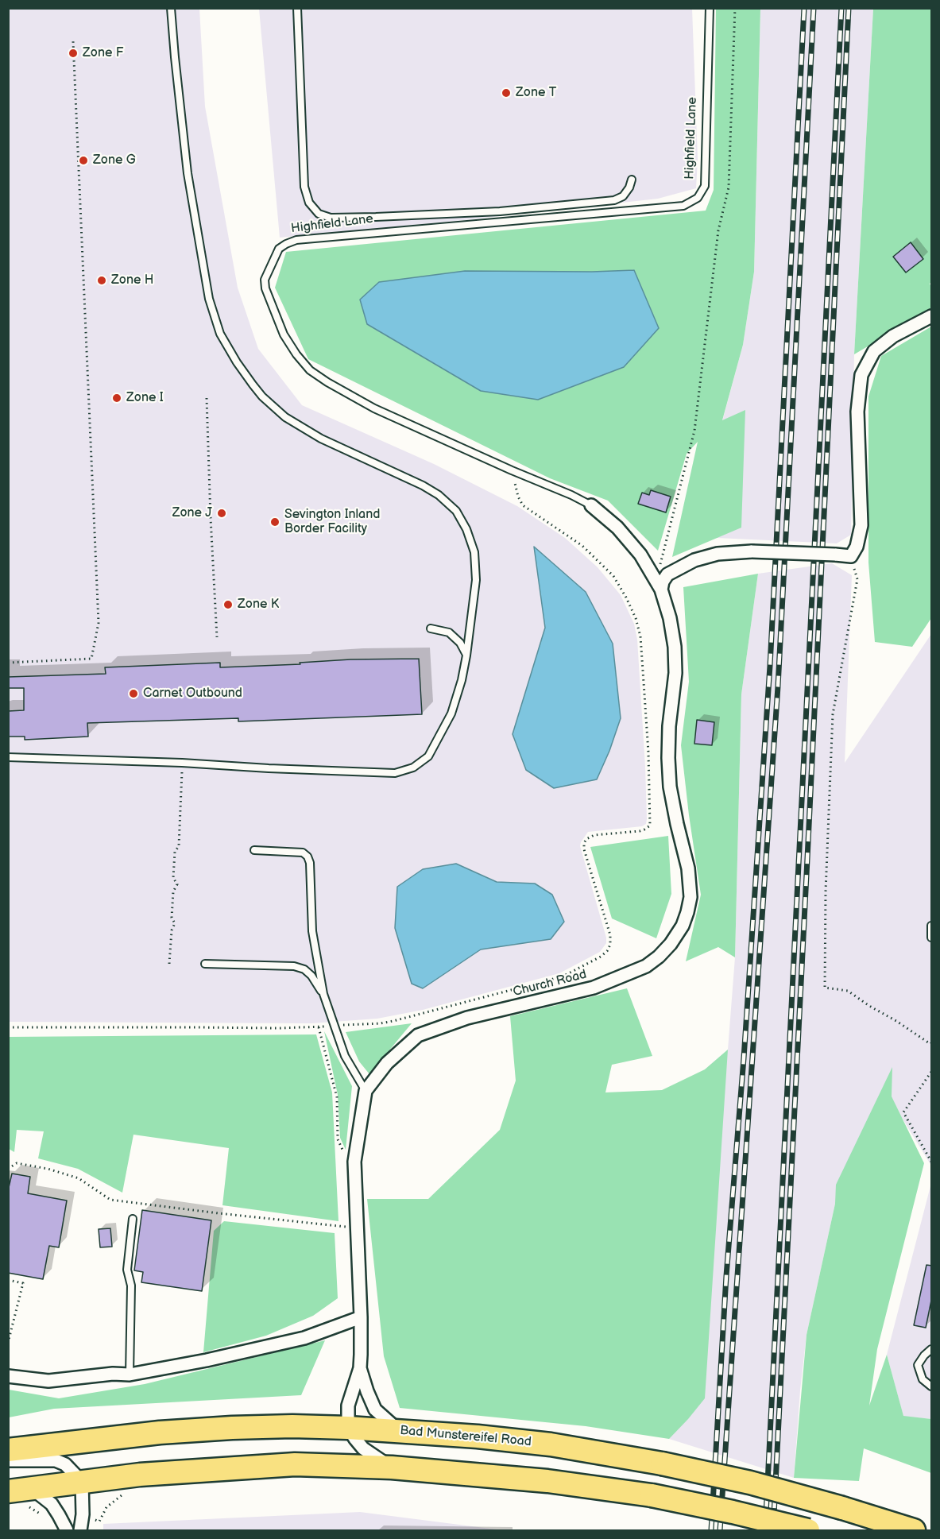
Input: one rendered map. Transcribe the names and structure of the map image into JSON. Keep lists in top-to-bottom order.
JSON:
{
  "streets": {
    "highway": ["Bad Munstereifel Road"],
    "street": ["Highfield Lane", "Church Road"]
  },
  "crossings": [
    ["Highfield Lane", "Church Road"],
    ["Church Road", "Bad Munstereifel Road"]
  ],
  "places": [
    "Zone F",
    "Zone T",
    "Zone G",
    "Zone H",
    "Zone I",
    "Zone J",
    "Sevington Inland Border Facility",
    "Zone K",
    "Carnet Outbound"
  ]
}
